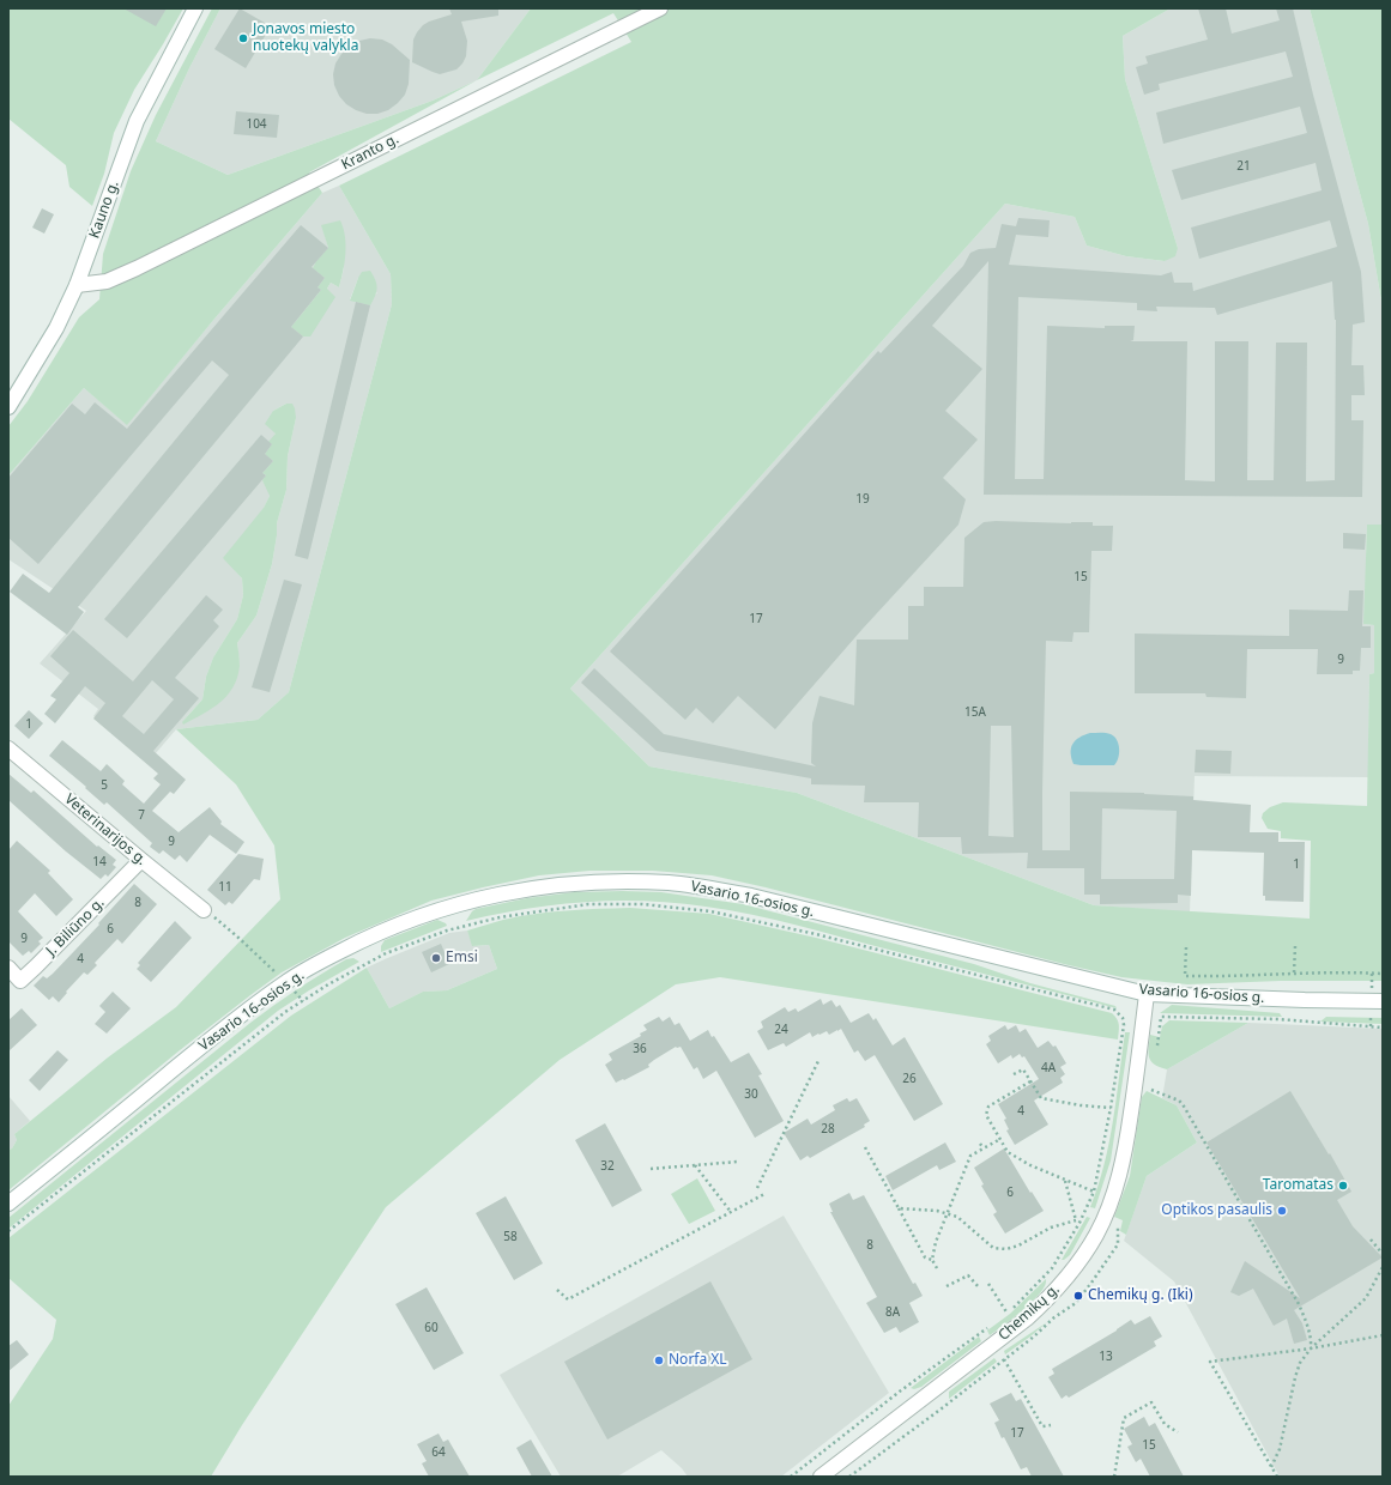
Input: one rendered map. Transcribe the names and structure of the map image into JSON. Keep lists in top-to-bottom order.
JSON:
{
  "streets": {
    "main road": [
      "Kranto g.",
      "Kauno g.",
      "Veterinarijos g.",
      "Vasario 16-osios g.",
      "J. Biliūno g.",
      "Chemikų g."
    ]
  },
  "crossings": [
    ["Kranto g.", "Kauno g."],
    ["Veterinarijos g.", "J. Biliūno g."],
    ["Vasario 16-osios g.", "Chemikų g."]
  ],
  "places": [
    "Jonavos miesto nuotekų valykla",
    "Emsi",
    "Taromatas",
    "Optikos pasaulis",
    "Chemikų g. (Iki)",
    "Norfa XL"
  ],
  "house_numbers": [
    "104",
    "21",
    "19",
    "15",
    "17",
    "9",
    "15A",
    "1",
    "5",
    "7",
    "9",
    "14",
    "1",
    "11",
    "8",
    "6",
    "9",
    "4",
    "24",
    "36",
    "4A",
    "26",
    "30",
    "4",
    "28",
    "32",
    "6",
    "58",
    "8",
    "8A",
    "60",
    "13",
    "17",
    "15",
    "64"
  ]
}
